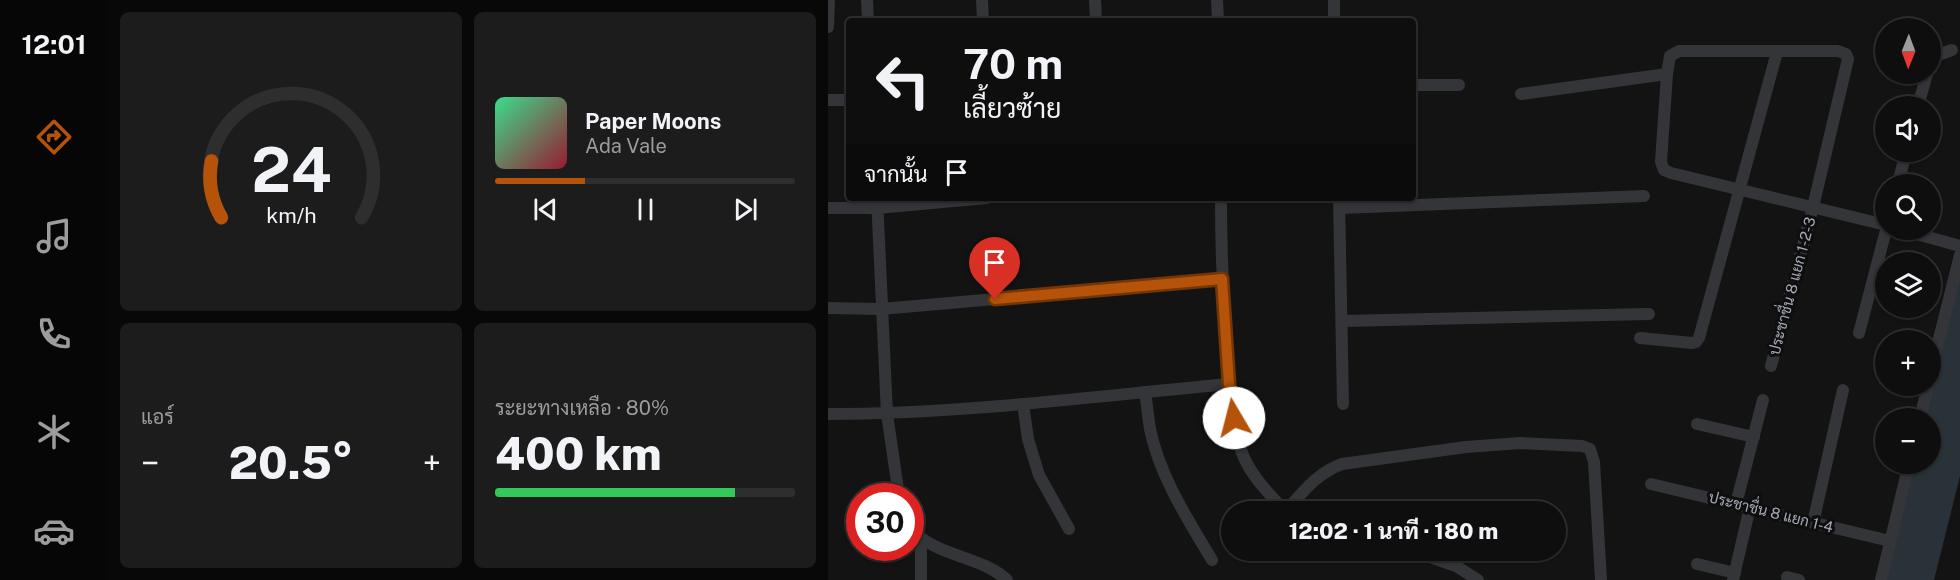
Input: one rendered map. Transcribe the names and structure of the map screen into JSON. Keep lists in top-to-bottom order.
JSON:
{
  "streets": {
    "street": ["ประชาชื่น 8 แยก 1-2-3", "ประชาชื่น 8 แยก 1-4"]
  },
  "north": "bottom",
  "page": {
    "tabs": "12:01",
    "map_buttons": ["+", "−"],
    "turn": ["70 m", "เลี้ยวซ้าย"],
    "song": ["Paper Moons", "Ada Vale"],
    "then": "จากนั้น",
    "tile": [
      "แอร์",
      ["ระยะทางเหลือ · 80%", "400 km"]
    ],
    "heat": ["−", "20.5°", "+"],
    "limit": "30",
    "trip": "12:02 · 1 นาที · 180 m",
    "gauge": ["24", "km/h"]
  }
}
